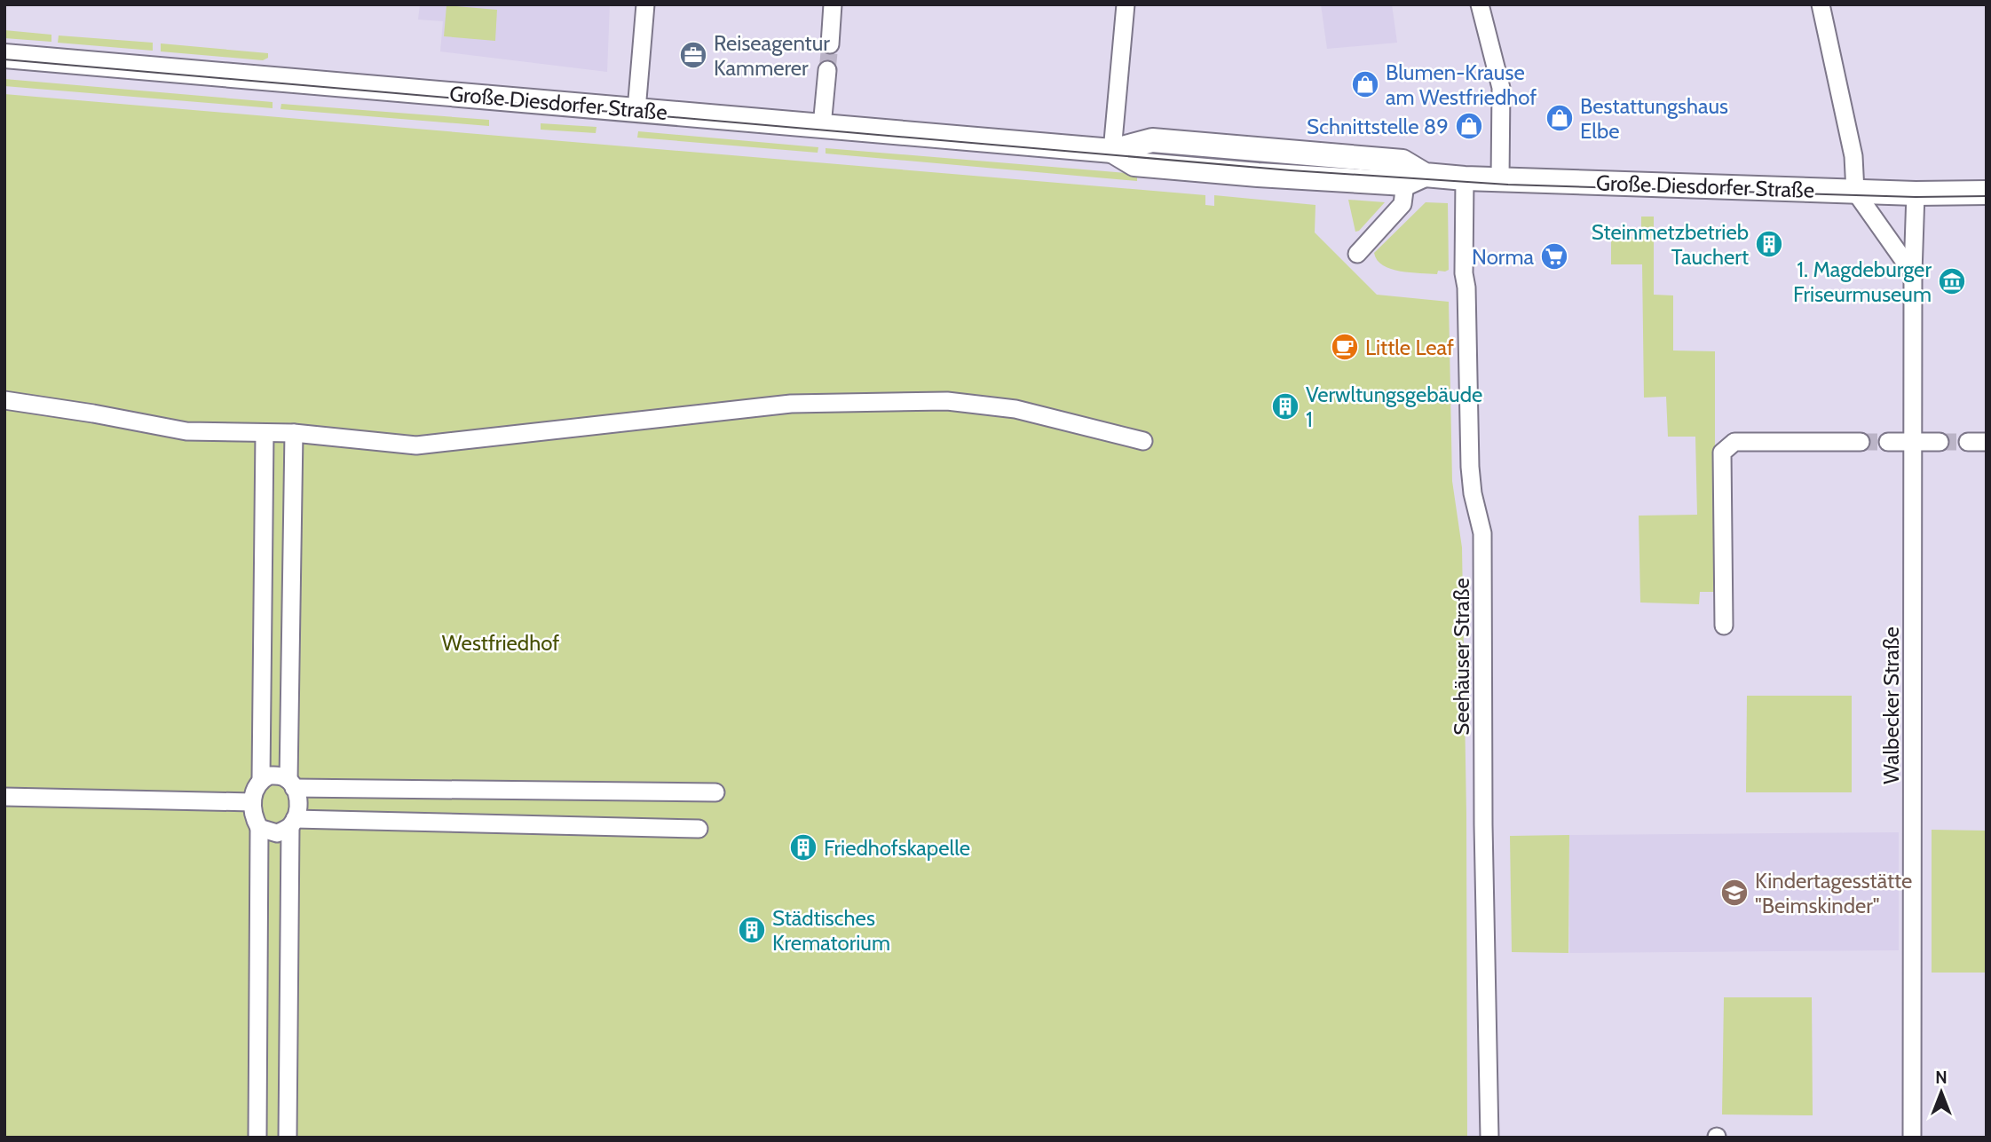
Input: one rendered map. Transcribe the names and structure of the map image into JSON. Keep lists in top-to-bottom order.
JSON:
{
  "streets": {
    "main road": ["Große Diesdorfer Straße"],
    "street": ["Seehäuser Straße", "Walbecker Straße"]
  },
  "crossings": [
    ["Große Diesdorfer Straße", "Seehäuser Straße"],
    ["Große Diesdorfer Straße", "Walbecker Straße"]
  ],
  "parks": ["Westfriedhof"],
  "places": {
    "office": ["Reiseagentur Kammerer"],
    "shop": ["Blumen-Krause am Westfriedhof", "Bestattungshaus Elbe", "Schnittstelle 89"],
    "building": [
      "Steinmetzbetrieb Tauchert",
      "Verwltungsgebäude 1",
      "Friedhofskapelle",
      "Städtisches Krematorium"
    ],
    "supermarket": ["Norma"],
    "museum": ["1. Magdeburger Friseurmuseum"],
    "cafe": ["Little Leaf"],
    "school or university": ["Kindertagesstätte \"Beimskinder\""]
  },
  "north": "top"
}
